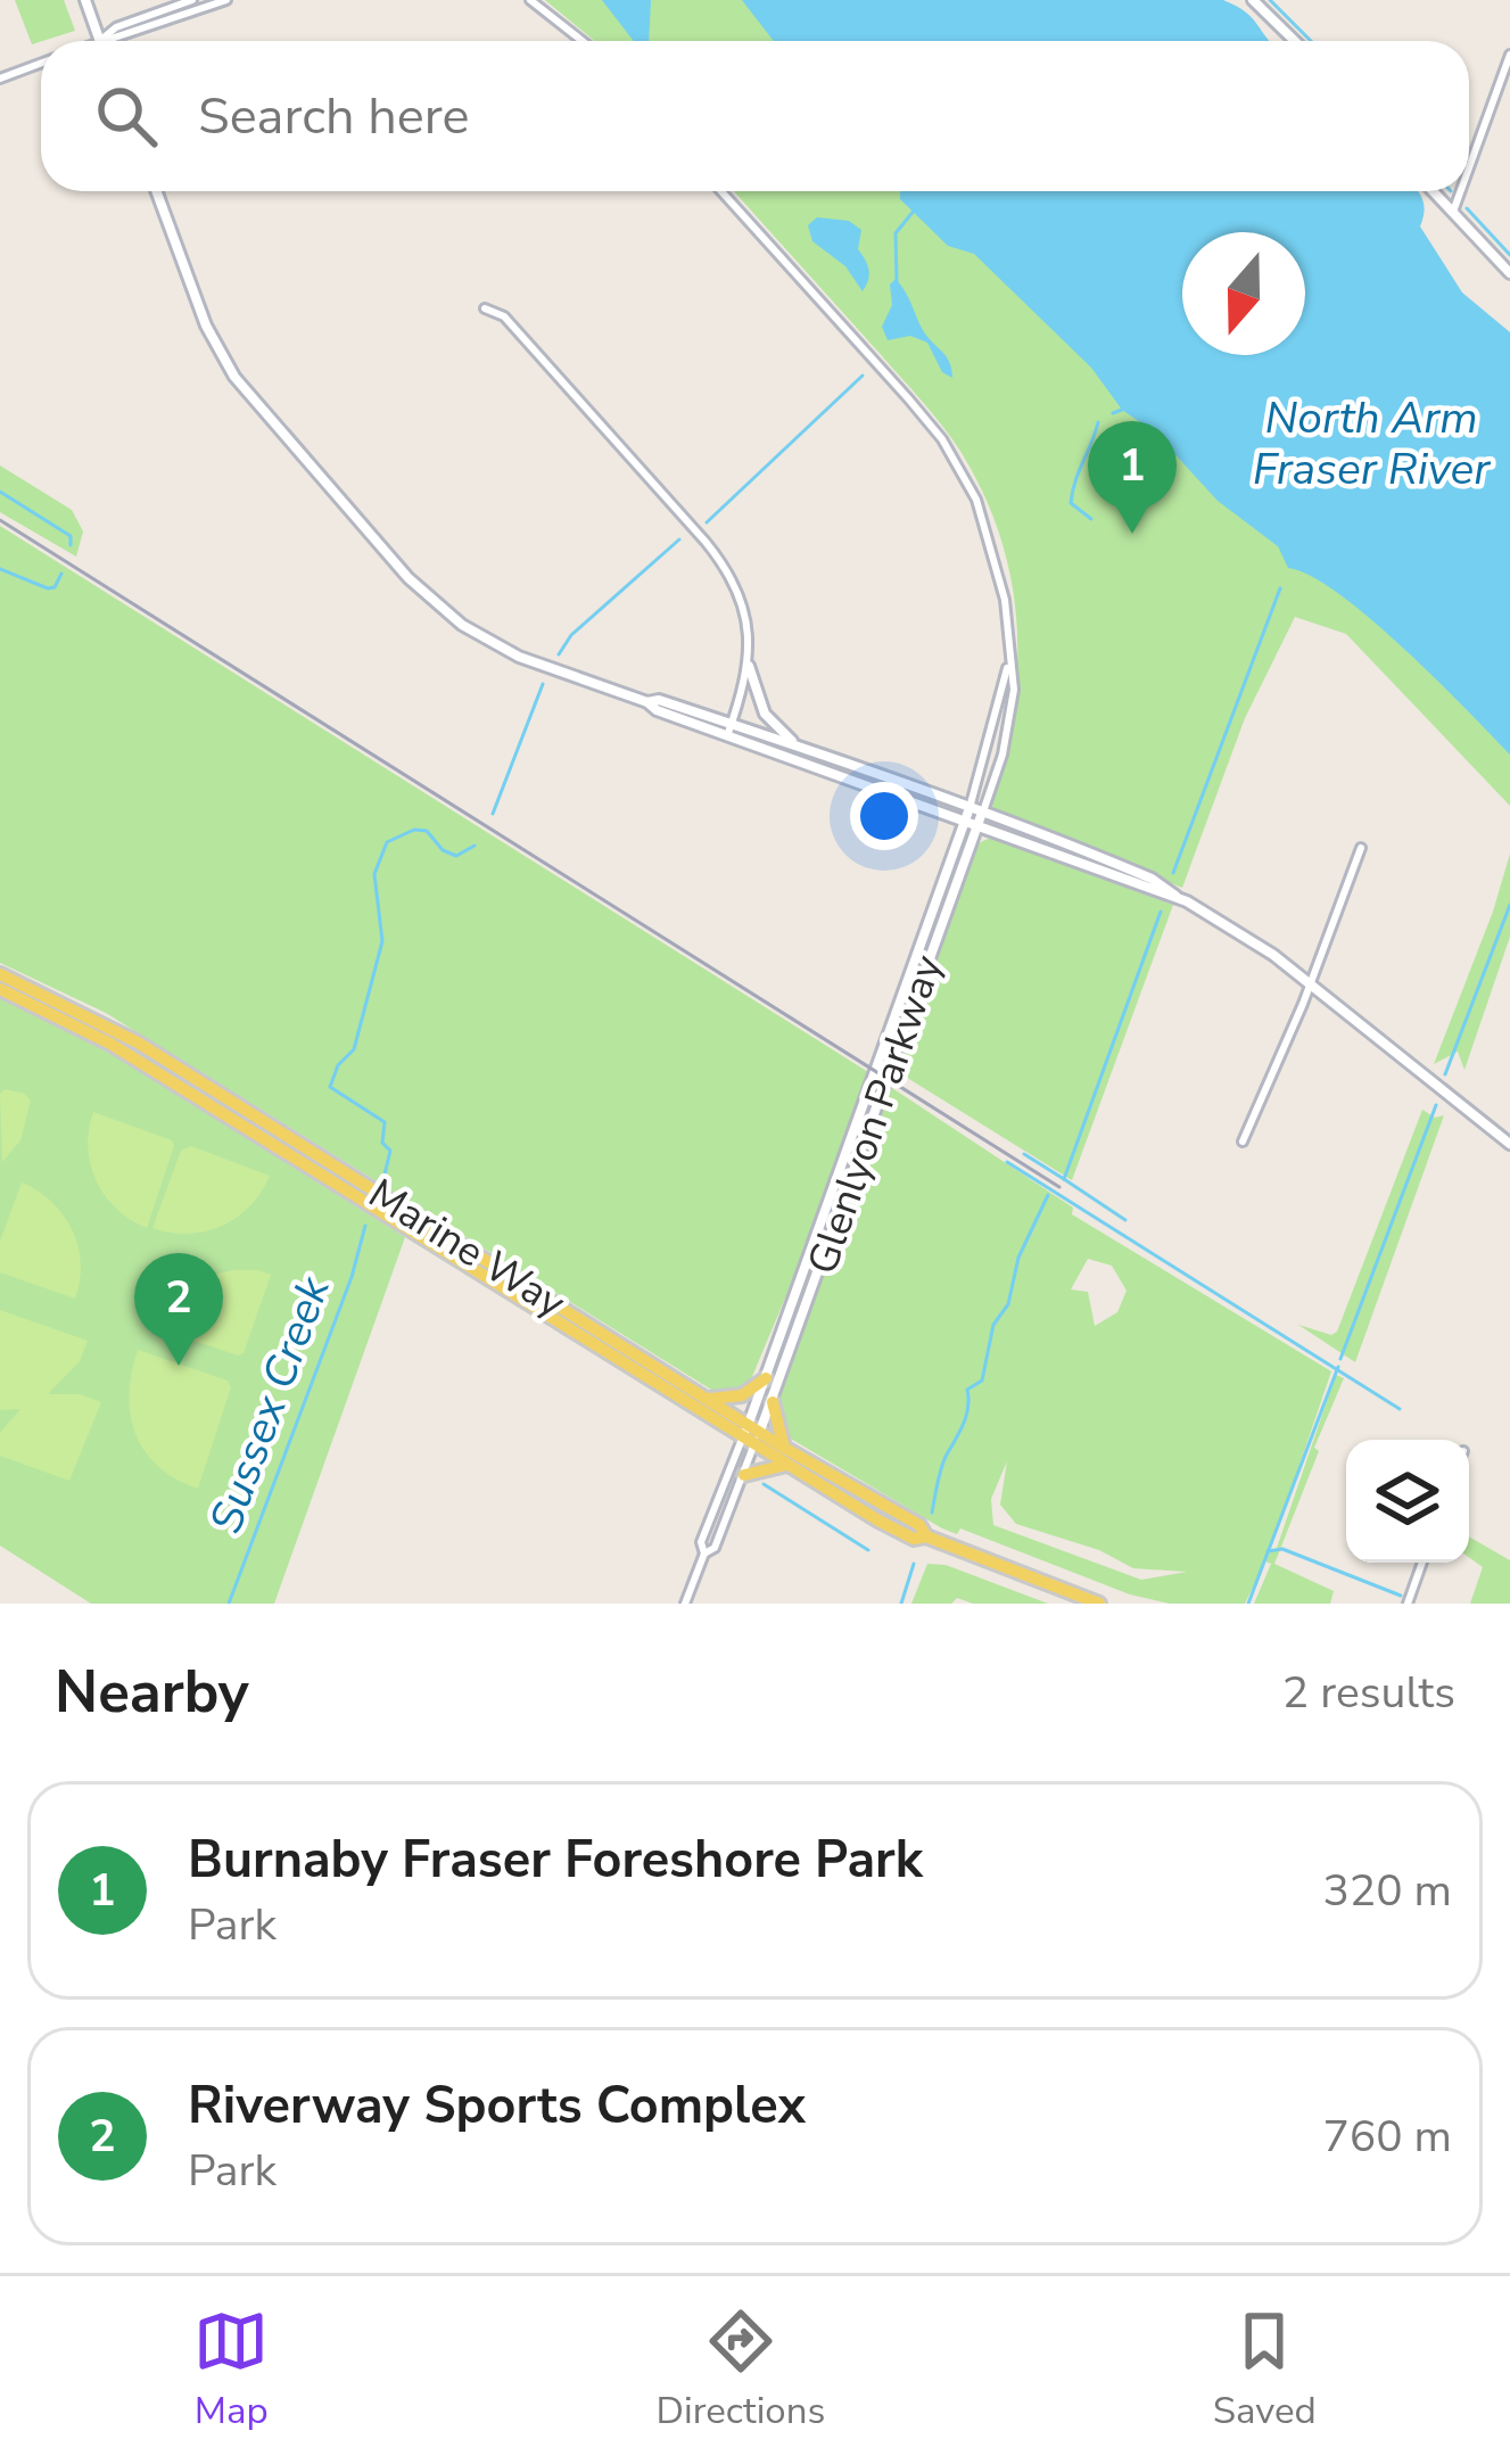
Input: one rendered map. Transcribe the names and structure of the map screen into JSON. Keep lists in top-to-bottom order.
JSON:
{
  "streets": {
    "main road": ["Marine Way"],
    "street": ["Glenlyon Parkway"]
  },
  "crossings": [
    ["Glenlyon Parkway", "Marine Way"]
  ],
  "water": ["North Arm Fraser River", "Sussex Creek"],
  "north": "bottom",
  "page": {
    "search": "Search here",
    "pins": ["1", "2"],
    "heading": ["Nearby", "2 results"],
    "list": [
      {
        "mark": "1",
        "name": "Burnaby Fraser Foreshore Park",
        "note": "Park",
        "value": "320 m"
      },
      {
        "mark": "2",
        "name": "Riverway Sports Complex",
        "note": "Park",
        "value": "760 m"
      }
    ],
    "nav": ["Map", "Directions", "Saved"]
  }
}
